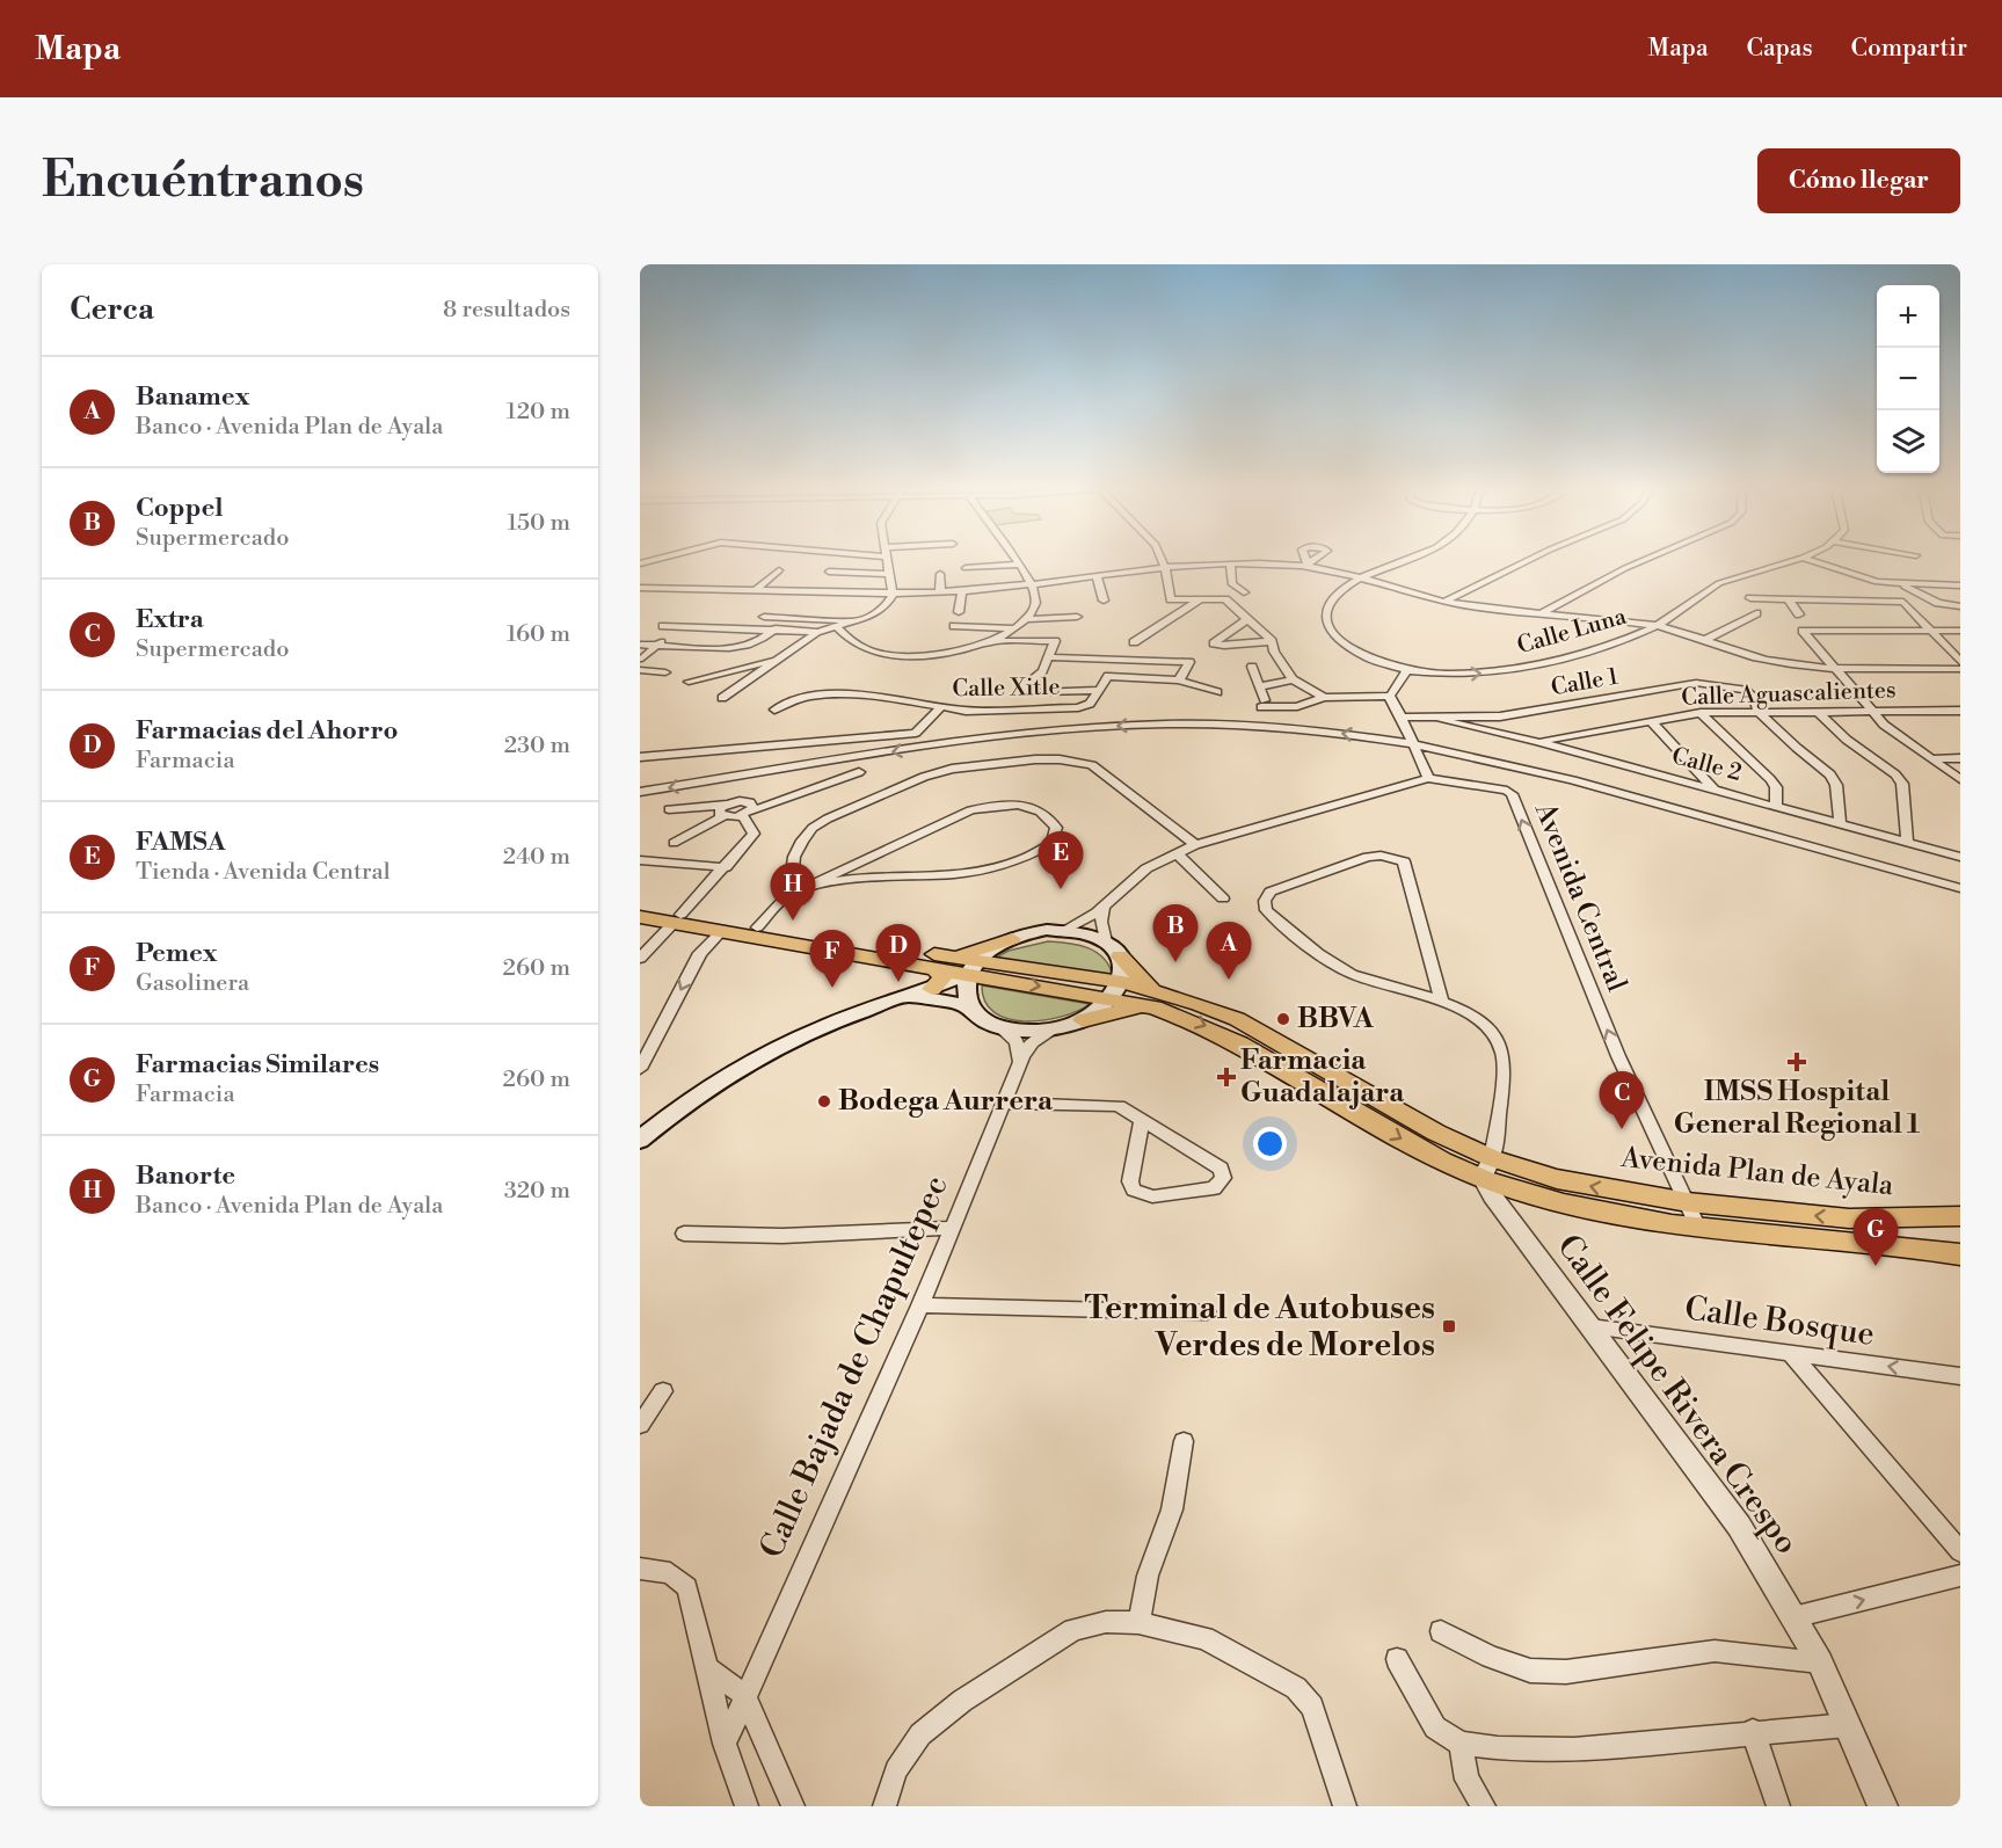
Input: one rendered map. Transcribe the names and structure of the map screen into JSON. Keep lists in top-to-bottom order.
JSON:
{
  "streets": {
    "main road": ["Avenida Plan de Ayala"],
    "street": [
      "Calle Luna",
      "Calle 1",
      "Calle Xitle",
      "Calle Aguascalientes",
      "Calle 2",
      "Avenida Central",
      "Calle Bosque",
      "Calle Bajada de Chapultepec",
      "Calle Felipe Rivera Crespo"
    ]
  },
  "crossings": [
    ["Calle 1", "Calle Aguascalientes"],
    ["Calle 1", "Calle 2"],
    ["Calle Aguascalientes", "Calle 2"],
    ["Avenida Central", "Avenida Plan de Ayala"],
    ["Avenida Plan de Ayala", "Calle Felipe Rivera Crespo"],
    ["Calle Bosque", "Calle Felipe Rivera Crespo"]
  ],
  "one_way": ["Avenida Central", "Calle Bosque"],
  "places": {
    "other": ["BBVA", "Bodega Aurrera"],
    "health": ["IMSS Hospital General Regional 1", "Farmacia Guadalajara"],
    "transit": ["Terminal de Autobuses Verdes de Morelos"]
  },
  "page": {
    "header": "Mapa",
    "nav": ["Mapa", "Capas", "Compartir"],
    "buttons": "Cómo llegar",
    "title": "Encuéntranos",
    "heading": ["Cerca", "8 resultados"],
    "map_buttons": ["+", "−"],
    "list": [
      {
        "mark": "A",
        "name": "Banamex",
        "note": "Banco · Avenida Plan de Ayala",
        "value": "120 m"
      },
      {
        "mark": "B",
        "name": "Coppel",
        "note": "Supermercado",
        "value": "150 m"
      },
      {
        "mark": "C",
        "name": "Extra",
        "note": "Supermercado",
        "value": "160 m"
      },
      {
        "mark": "D",
        "name": "Farmacias del Ahorro",
        "note": "Farmacia",
        "value": "230 m"
      },
      {
        "mark": "E",
        "name": "FAMSA",
        "note": "Tienda · Avenida Central",
        "value": "240 m"
      },
      {
        "mark": "F",
        "name": "Pemex",
        "note": "Gasolinera",
        "value": "260 m"
      },
      {
        "mark": "G",
        "name": "Farmacias Similares",
        "note": "Farmacia",
        "value": "260 m"
      },
      {
        "mark": "H",
        "name": "Banorte",
        "note": "Banco · Avenida Plan de Ayala",
        "value": "320 m"
      }
    ],
    "pins": [
      "E",
      "H",
      "B",
      "A",
      "D",
      "F",
      "C",
      "G"
    ]
  }
}
